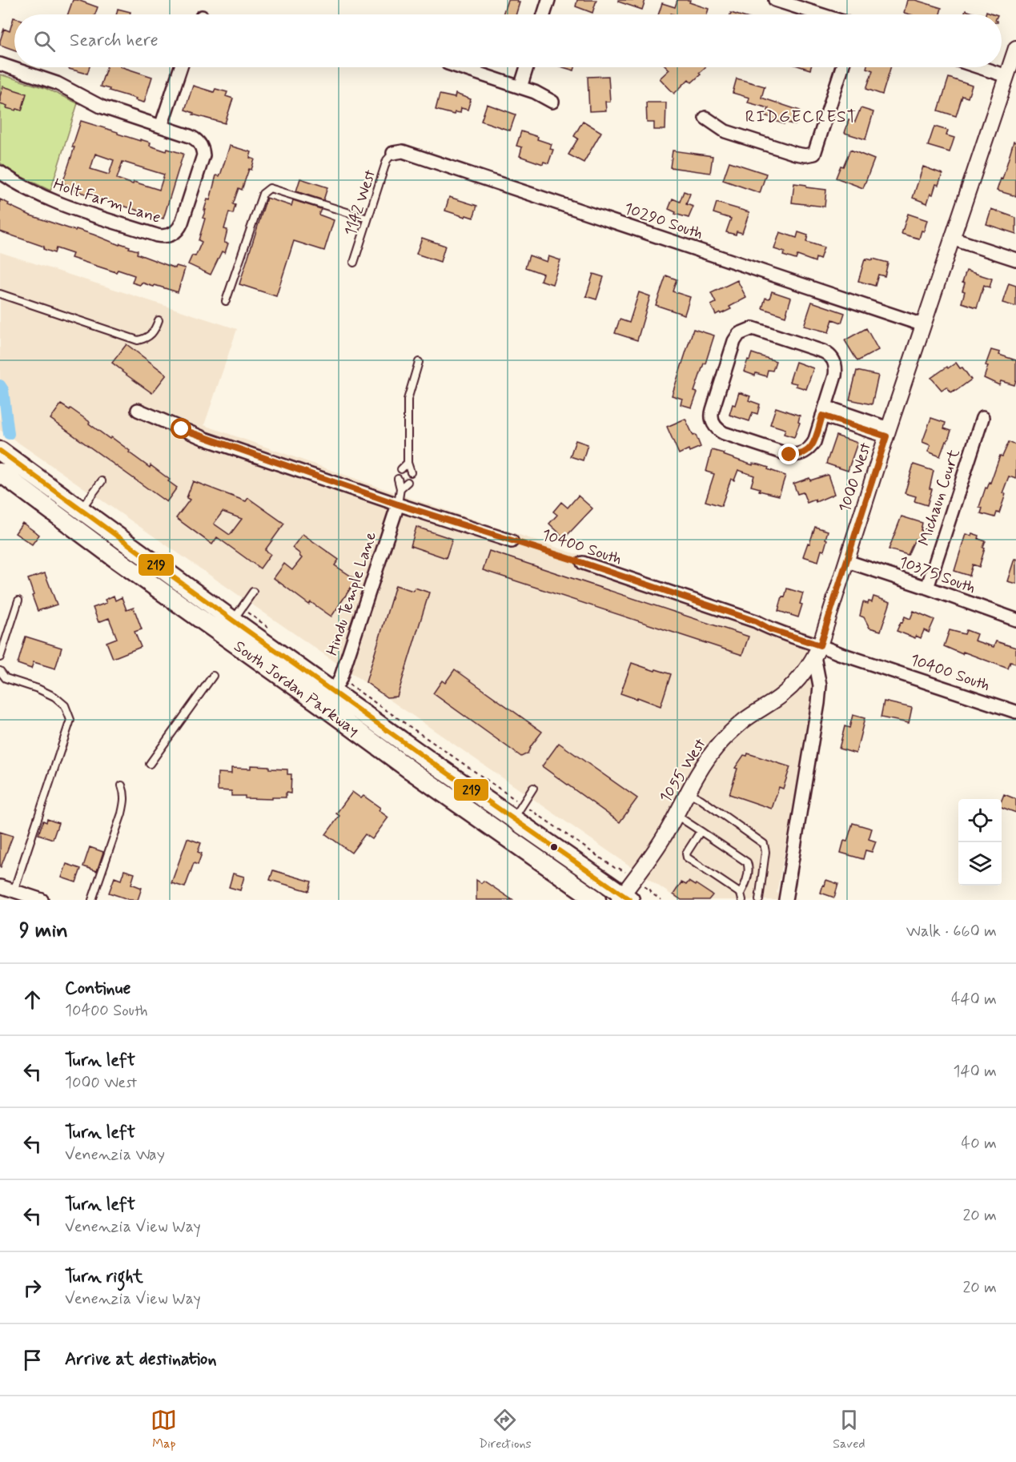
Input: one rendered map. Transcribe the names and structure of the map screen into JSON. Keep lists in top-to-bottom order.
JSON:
{
  "streets": {
    "main road": ["South Jordan Parkway"],
    "street": [
      "Holt Farm Lane",
      "10290 South",
      "1000 West",
      "Michaun Court",
      "10400 South",
      "10375 South",
      "Hindu Temple Lane",
      "1055 West"
    ],
    "lane": ["1142 West"]
  },
  "crossings": [
    ["1142 West", "10290 South"],
    ["10290 South", "1000 West"],
    ["1000 West", "10400 South"],
    ["1000 West", "10375 South"],
    ["1000 West", "1055 West"],
    ["Michaun Court", "10375 South"],
    ["10400 South", "1055 West"],
    ["Hindu Temple Lane", "South Jordan Parkway"],
    ["South Jordan Parkway", "1055 West"]
  ],
  "districts": ["RIDGECREST"],
  "lines": ["transit line 219"],
  "page": {
    "search": "Search here",
    "heading": ["9 min", "Walk · 660 m"],
    "list": [
      ["Continue", "10400 South", "440 m"],
      ["Turn left", "1000 West", "140 m"],
      ["Turn left", "Venenzia Way", "40 m"],
      ["Turn left", "Venenzia View Way", "20 m"],
      ["Turn right", "Venenzia View Way", "20 m"],
      "Arrive at destination"
    ],
    "nav": ["Map", "Directions", "Saved"]
  }
}
